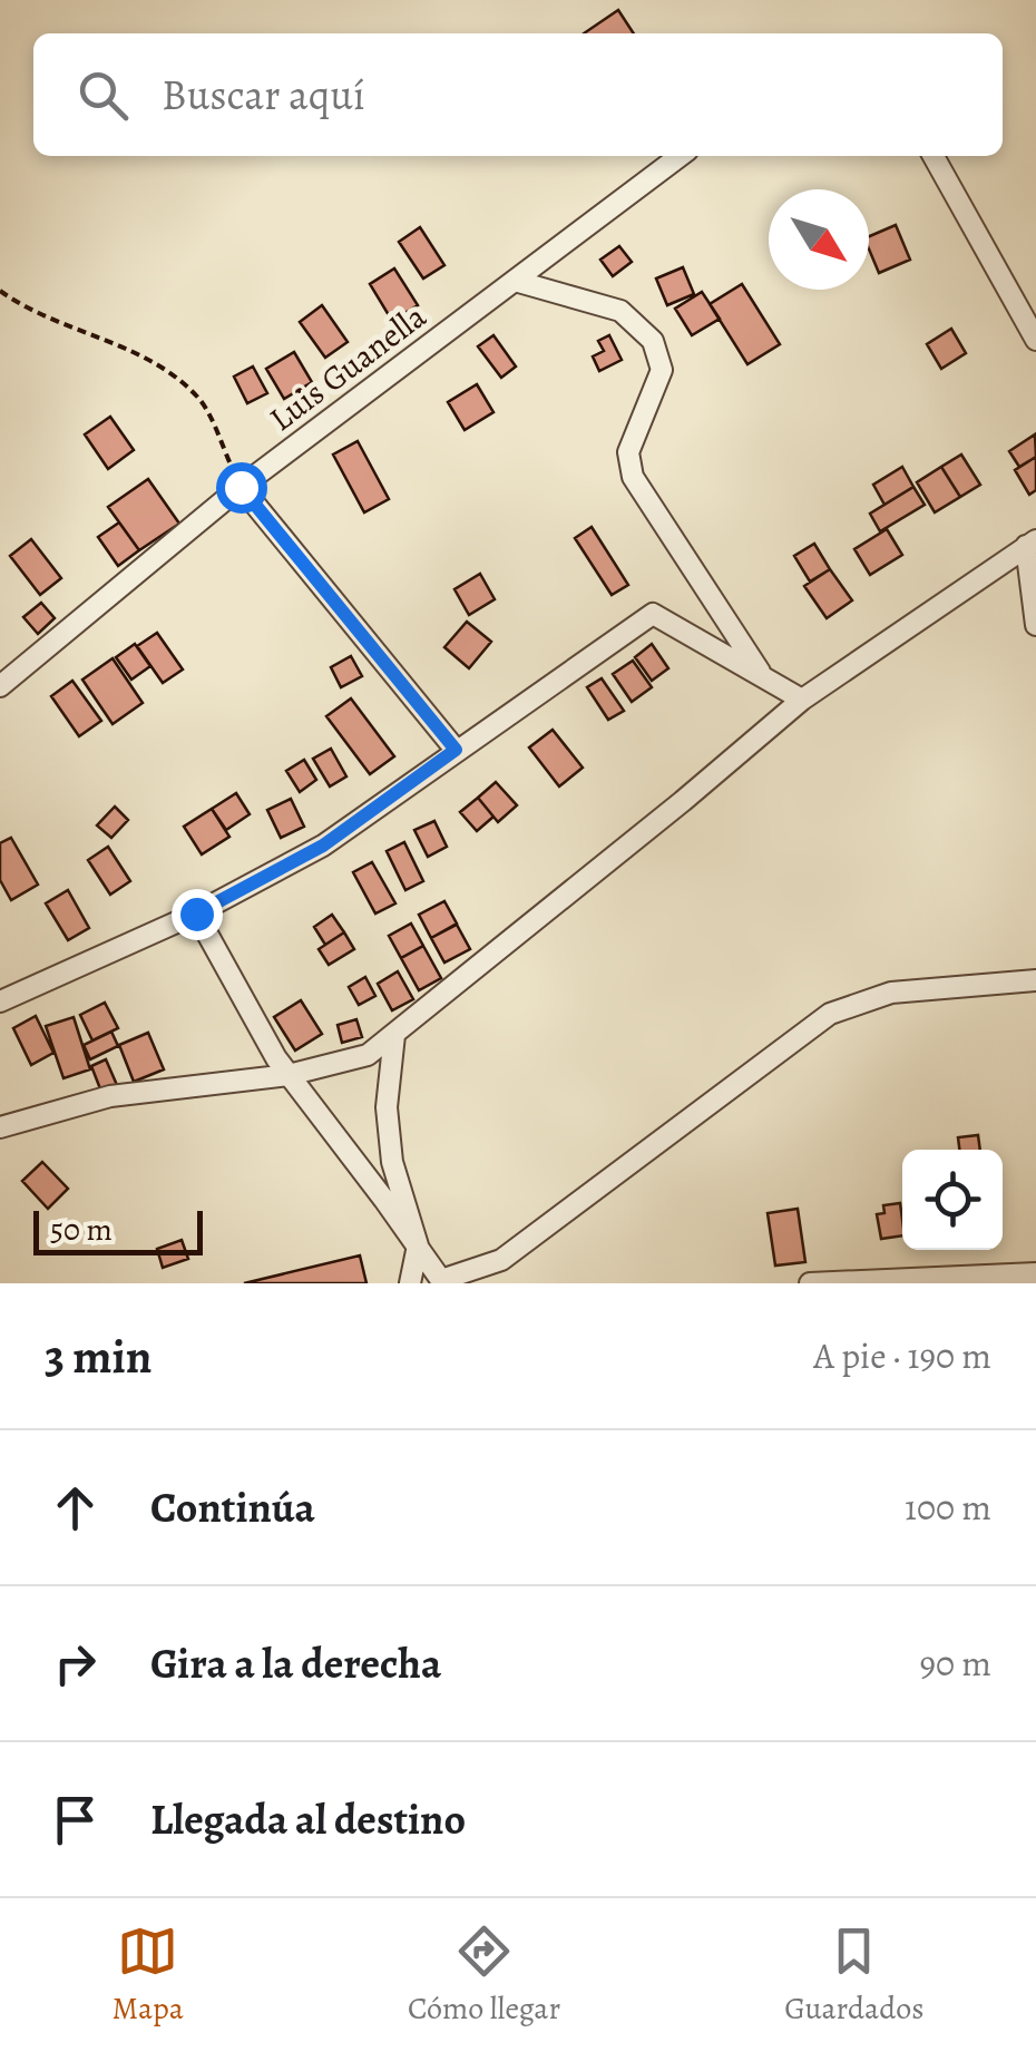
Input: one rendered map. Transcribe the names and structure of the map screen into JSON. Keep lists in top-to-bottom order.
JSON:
{
  "streets": {
    "street": ["Luis Guanella"]
  },
  "scale_bar": "50 m",
  "north": "bottom right",
  "page": {
    "search": "Buscar aquí",
    "scale": "50 m",
    "heading": ["3 min", "A pie · 190 m"],
    "list": [
      ["Continúa", "100 m"],
      ["Gira a la derecha", "90 m"],
      "Llegada al destino"
    ],
    "nav": ["Mapa", "Cómo llegar", "Guardados"]
  }
}
